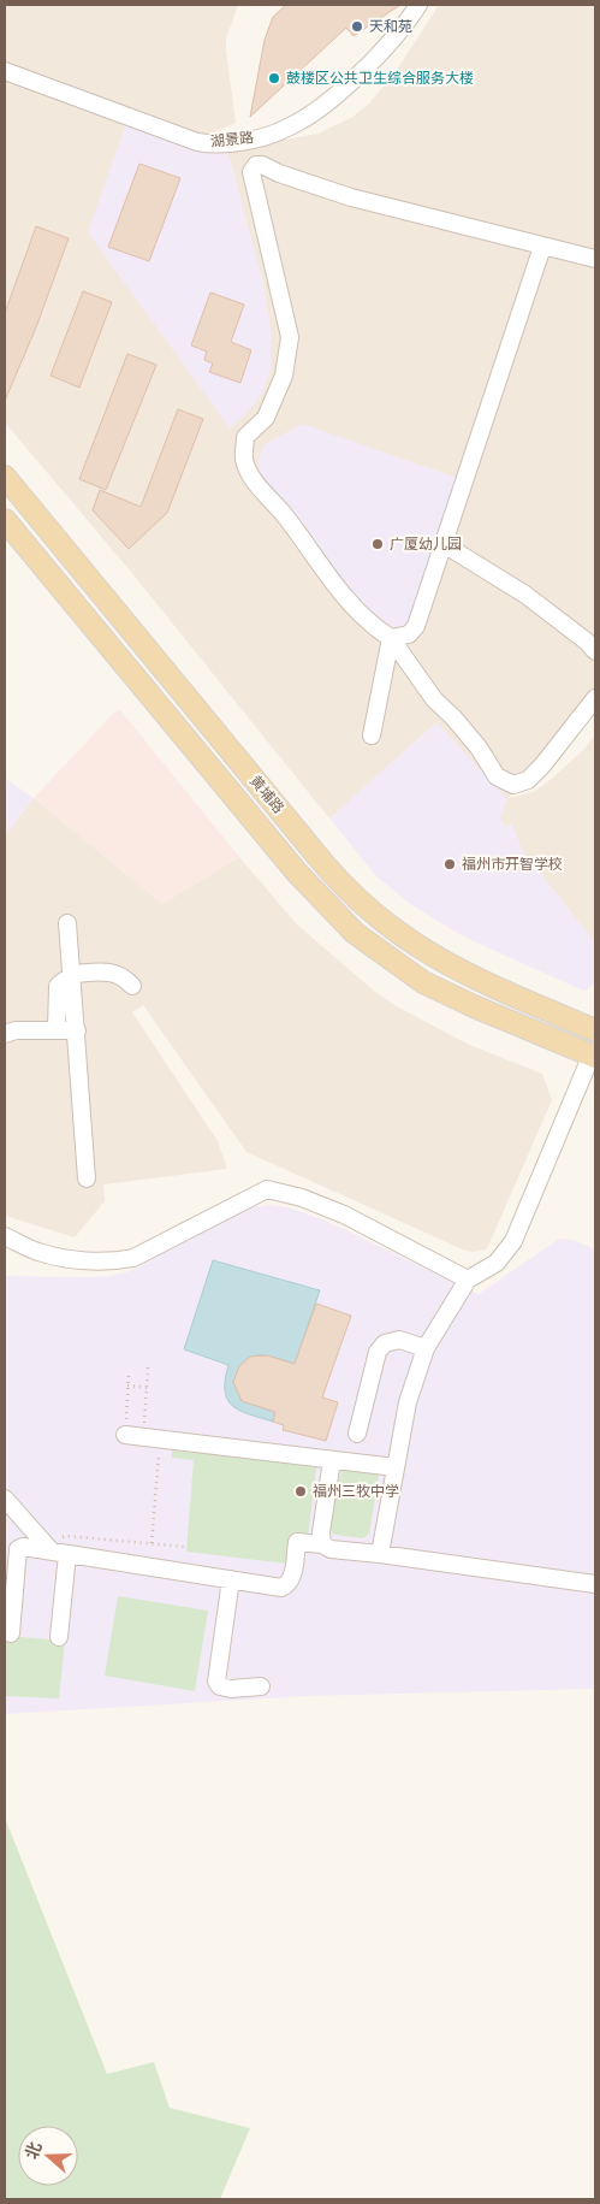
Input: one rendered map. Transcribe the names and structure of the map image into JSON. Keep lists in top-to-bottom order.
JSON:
{
  "streets": {
    "main road": ["黄埔路"],
    "street": ["湖景路"]
  },
  "places": [
    "天和苑",
    "鼓楼区公共卫生综合服务大楼",
    "广厦幼儿园",
    "福州市开智学校",
    "福州三牧中学"
  ],
  "north": "left"
}
